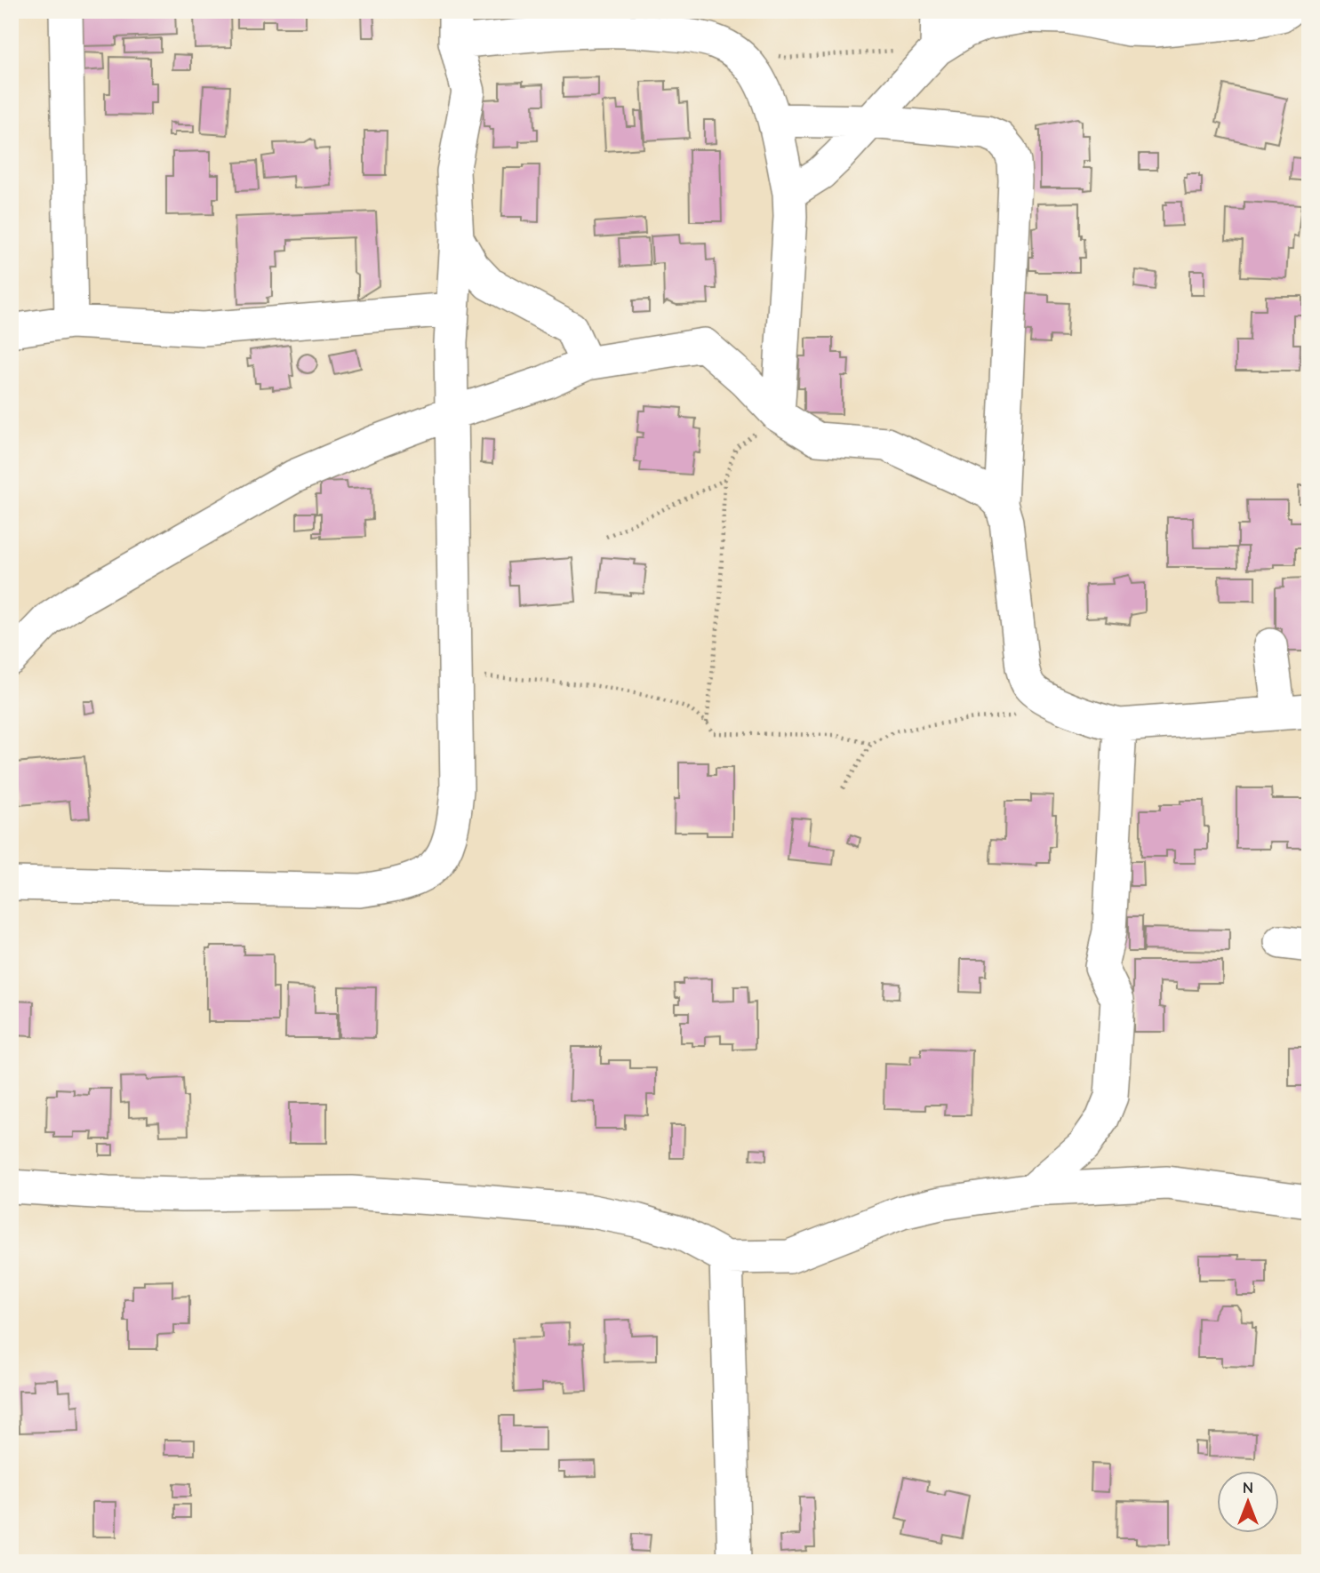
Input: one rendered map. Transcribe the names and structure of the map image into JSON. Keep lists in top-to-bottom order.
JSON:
{
  "north": "top"
}
